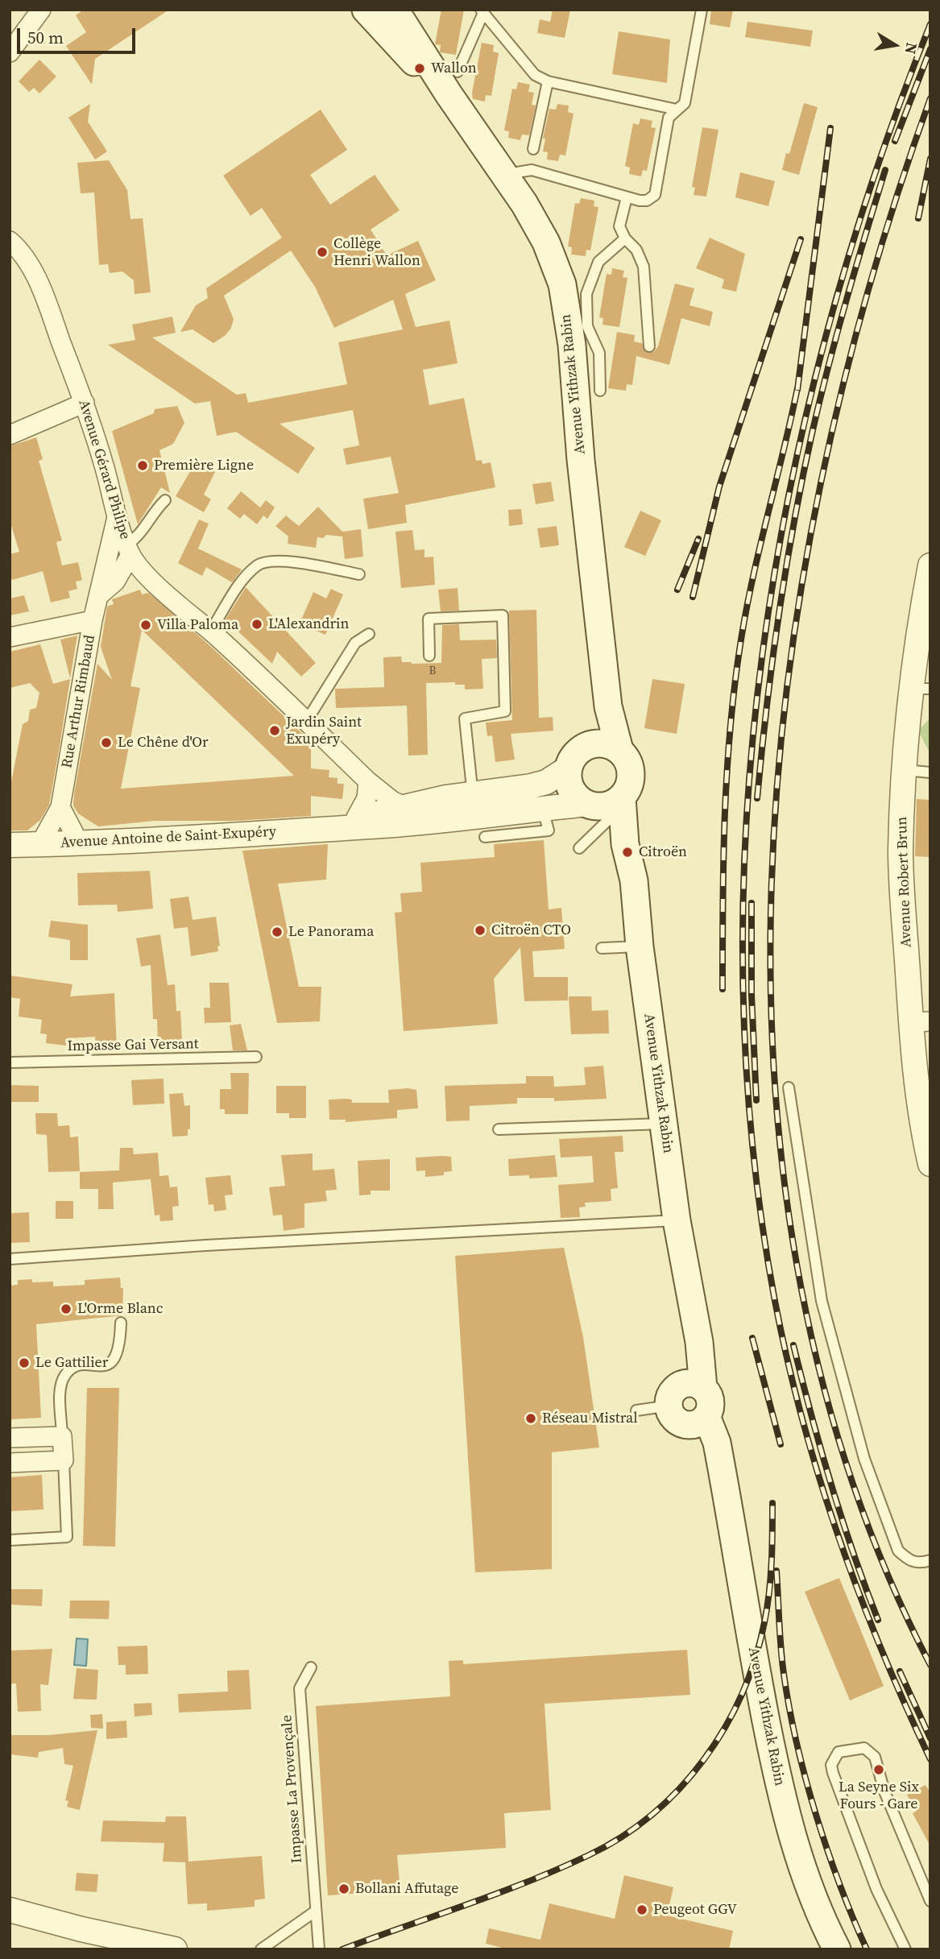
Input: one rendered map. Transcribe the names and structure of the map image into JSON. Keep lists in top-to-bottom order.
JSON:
{
  "streets": {
    "main road": ["Avenue Yithzak Rabin"],
    "street": [
      "Avenue Gérard Philipe",
      "Rue Arthur Rimbaud",
      "Avenue Antoine de Saint-Exupéry",
      "Avenue Robert Brun"
    ],
    "lane": ["Impasse Gai Versant", "Impasse La Provençale"]
  },
  "crossings": [
    ["Avenue Yithzak Rabin", "Avenue Antoine de Saint-Exupéry"],
    ["Avenue Gérard Philipe", "Rue Arthur Rimbaud"],
    ["Avenue Gérard Philipe", "Avenue Antoine de Saint-Exupéry"],
    ["Rue Arthur Rimbaud", "Avenue Antoine de Saint-Exupéry"]
  ],
  "places": [
    "Wallon",
    "Collège Henri Wallon",
    "Première Ligne",
    "L'Alexandrin",
    "Villa Paloma",
    "Jardin Saint Exupéry",
    "Le Chêne d'Or",
    "Citroën",
    "Citroën CTO",
    "Le Panorama",
    "L'Orme Blanc",
    "Le Gattilier",
    "Réseau Mistral",
    "La Seyne Six Fours - Gare",
    "Bollani Affutage",
    "Peugeot GGV"
  ],
  "house_numbers": ["B"],
  "scale_bar": "50 m",
  "north": "right"
}
